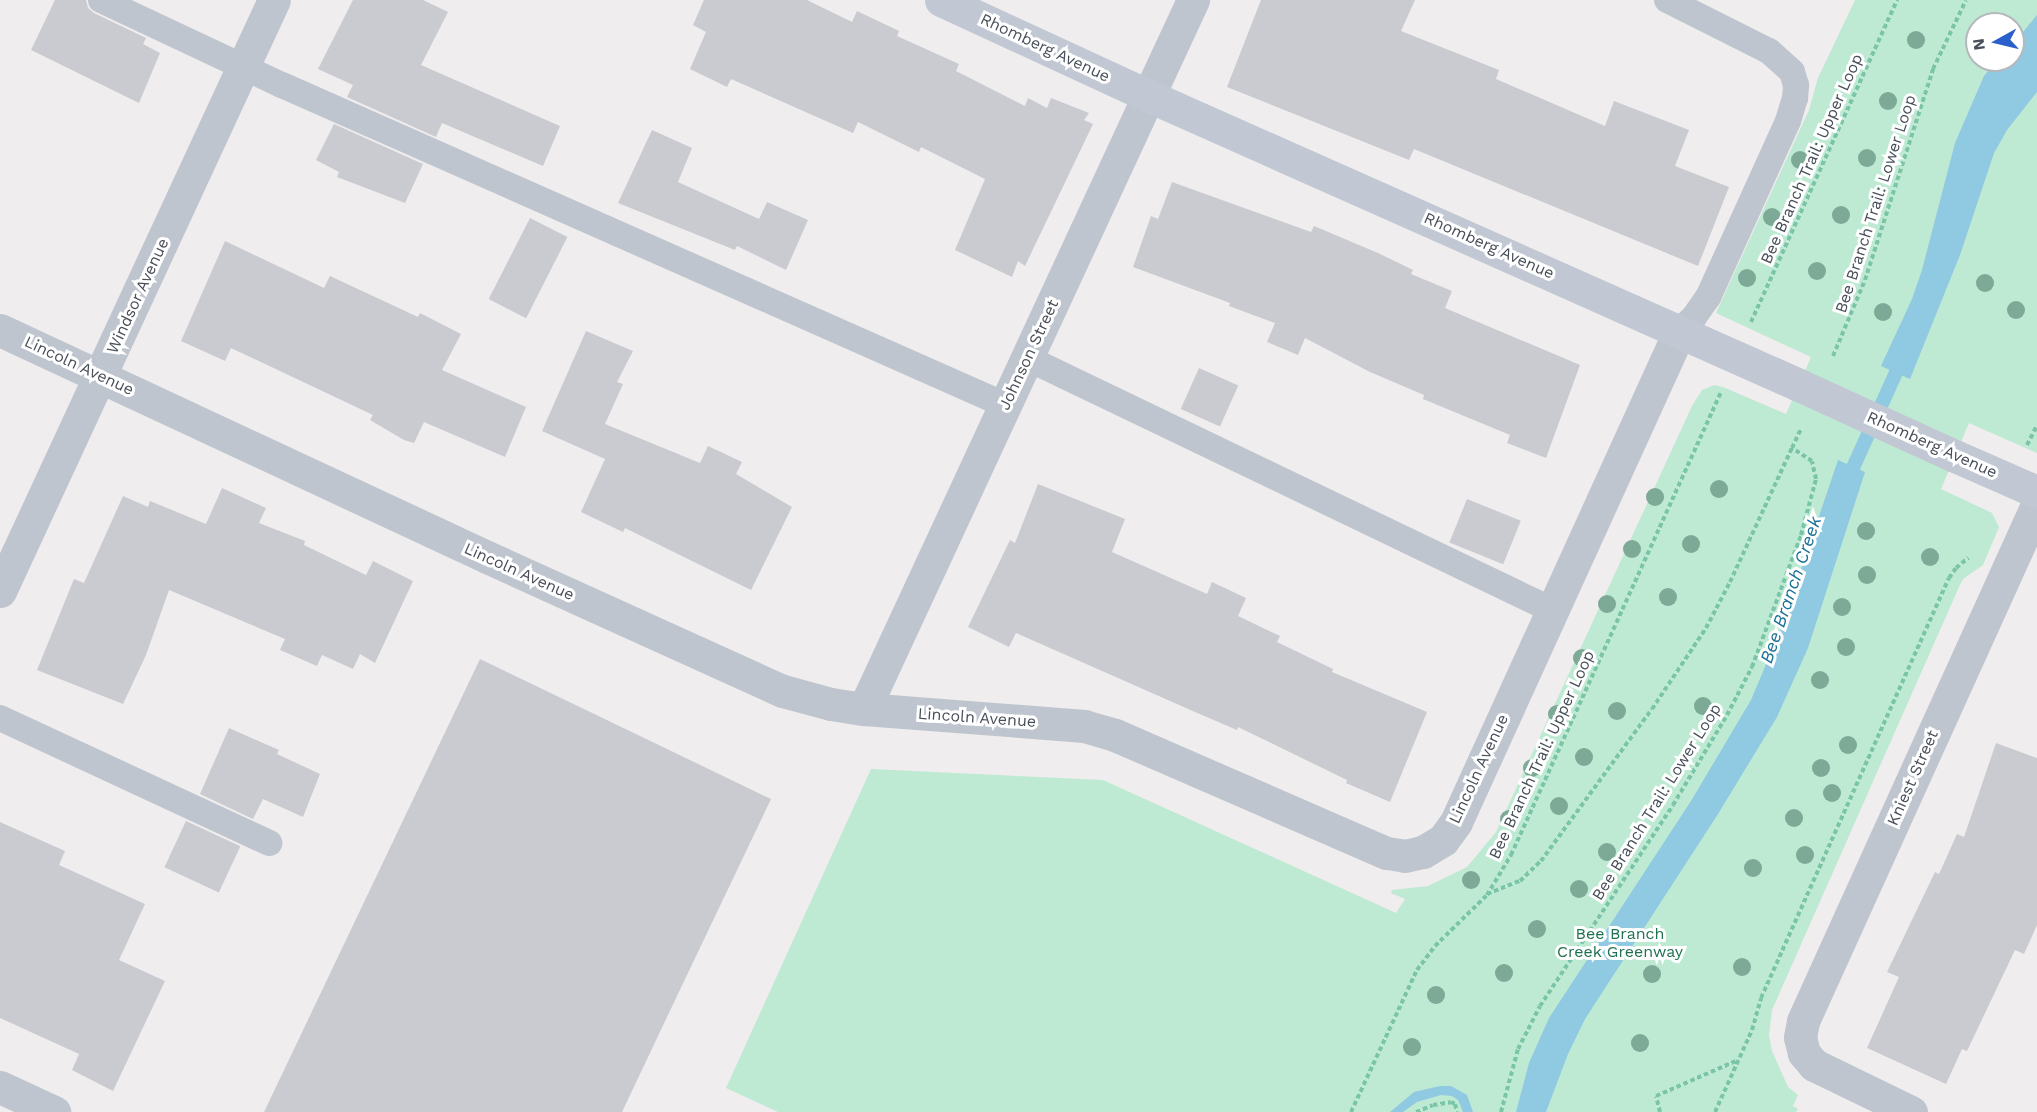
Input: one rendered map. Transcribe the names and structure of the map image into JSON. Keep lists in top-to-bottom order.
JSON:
{
  "streets": {
    "main road": ["Rhomberg Avenue"],
    "street": [
      "Windsor Avenue",
      "Johnson Street",
      "Lincoln Avenue",
      "Kniest Street"
    ],
    "path": ["Bee Branch Trail: Upper Loop", "Bee Branch Trail: Lower Loop"]
  },
  "crossings": [
    ["Rhomberg Avenue", "Johnson Street"],
    ["Rhomberg Avenue", "Lincoln Avenue"],
    ["Windsor Avenue", "Lincoln Avenue"],
    ["Johnson Street", "Lincoln Avenue"]
  ],
  "water": ["Bee Branch Creek"],
  "parks": ["Bee Branch Creek Greenway"],
  "north": "left"
}
